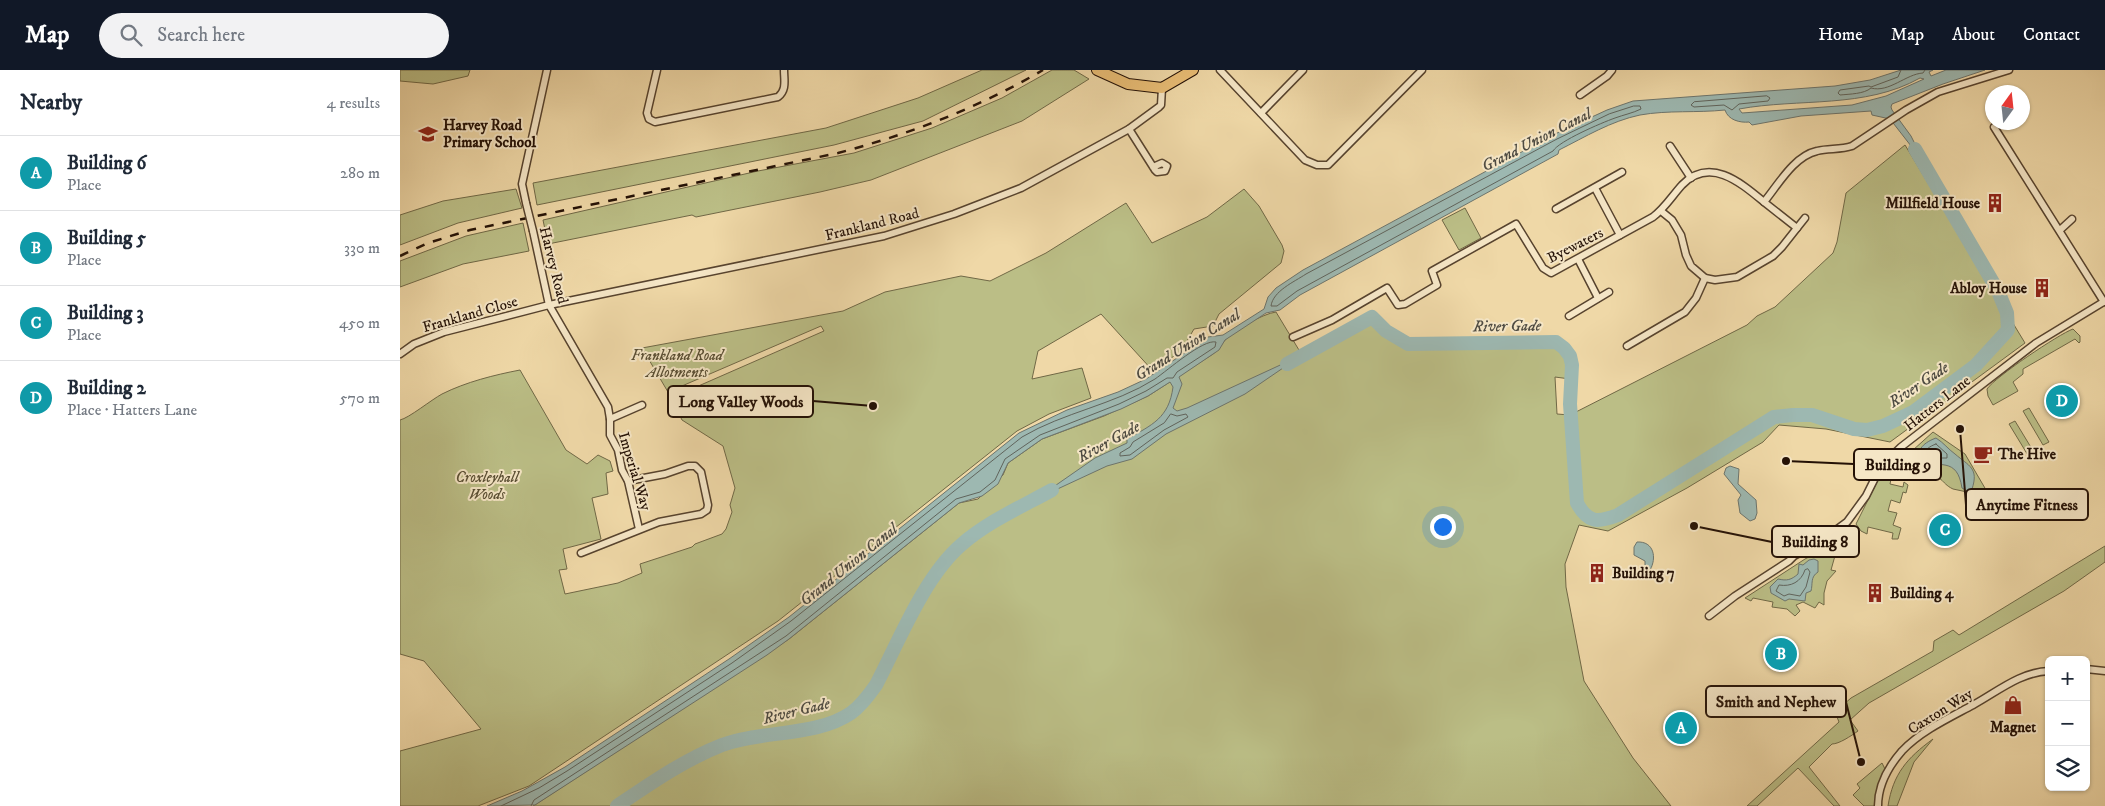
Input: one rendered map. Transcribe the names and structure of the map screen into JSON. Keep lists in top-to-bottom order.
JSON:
{
  "streets": {
    "street": [
      "Frankland Road",
      "Byewaters",
      "Harvey Road",
      "Frankland Close",
      "Hatters Lane",
      "Imperial Way",
      "Caxton Way"
    ]
  },
  "crossings": [
    ["Frankland Road", "Harvey Road"],
    ["Frankland Road", "Frankland Close"],
    ["Harvey Road", "Frankland Close"],
    ["Harvey Road", "Imperial Way"]
  ],
  "water": ["Grand Union Canal", "River Gade"],
  "parks": ["Frankland Road Allotments", "Croxleyhall Woods"],
  "places": {
    "school or university": ["Harvey Road Primary School"],
    "building": [
      "Millfield House",
      "Abloy House",
      "Building 7",
      "Building 4"
    ],
    "other": [
      "Long Valley Woods",
      "Anytime Fitness",
      "Building 9",
      "Building 8",
      "Smith and Nephew"
    ],
    "cafe": ["The Hive"],
    "shop": ["Magnet"]
  },
  "north": "top",
  "page": {
    "header": "Map",
    "search": "Search here",
    "nav": [
      "Home",
      "Map",
      "About",
      "Contact"
    ],
    "heading": ["Nearby", "4 results"],
    "list": [
      {
        "mark": "A",
        "name": "Building 6",
        "note": "Place",
        "value": "280 m"
      },
      {
        "mark": "B",
        "name": "Building 5",
        "note": "Place",
        "value": "330 m"
      },
      {
        "mark": "C",
        "name": "Building 3",
        "note": "Place",
        "value": "450 m"
      },
      {
        "mark": "D",
        "name": "Building 2",
        "note": "Place · Hatters Lane",
        "value": "570 m"
      }
    ],
    "pins": [
      "D",
      "C",
      "B",
      "A"
    ],
    "map_buttons": ["+", "−"]
  }
}
